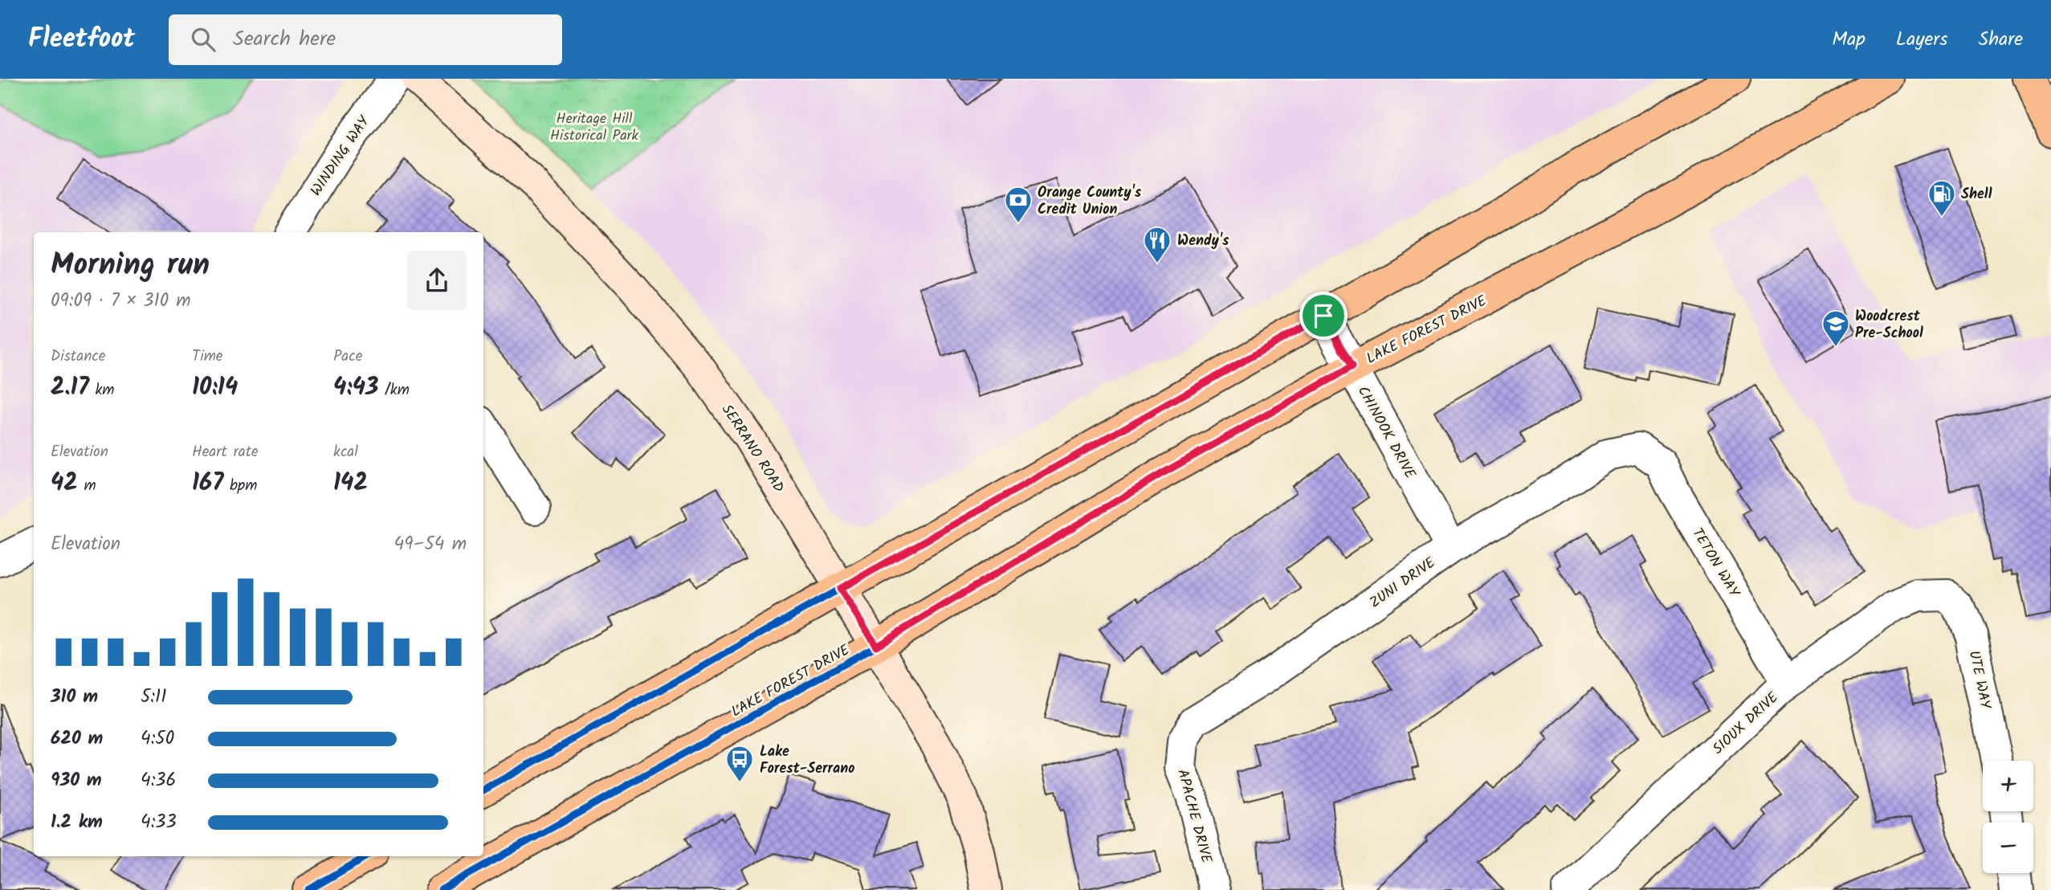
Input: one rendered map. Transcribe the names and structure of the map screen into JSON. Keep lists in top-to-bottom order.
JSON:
{
  "streets": {
    "main road": ["LAKE FOREST DRIVE"],
    "street": [
      "WINDING WAY",
      "CHINOOK DRIVE",
      "SERRANO ROAD",
      "TETON WAY",
      "ZUNI DRIVE",
      "UTE WAY",
      "SIOUX DRIVE",
      "APACHE DRIVE"
    ]
  },
  "crossings": [
    ["LAKE FOREST DRIVE", "CHINOOK DRIVE"],
    ["LAKE FOREST DRIVE", "SERRANO ROAD"],
    ["CHINOOK DRIVE", "ZUNI DRIVE"],
    ["TETON WAY", "ZUNI DRIVE"],
    ["TETON WAY", "SIOUX DRIVE"],
    ["ZUNI DRIVE", "APACHE DRIVE"],
    ["UTE WAY", "SIOUX DRIVE"]
  ],
  "parks": ["Heritage Hill Historical Park"],
  "places": {
    "fuel station": ["Shell"],
    "bank": ["Orange County's Credit Union"],
    "restaurant": ["Wendy's"],
    "school or university": ["Woodcrest Pre-School"],
    "bus stop": ["Lake Forest-Serrano"]
  },
  "page": {
    "header": "Fleetfoot",
    "search": "Search here",
    "nav": ["Map", "Layers", "Share"],
    "heading": ["Morning run", "09:09 · 7 × 310 m"],
    "stats": [
      ["Distance", "2.17 km"],
      ["Time", "10:14"],
      ["Pace", "4:43 /km"],
      ["Elevation", "42 m"],
      ["Heart rate", "167 bpm"],
      ["kcal", "142"]
    ],
    "chart": ["Elevation", "49–54 m"],
    "list": [
      {
        "name": "310 m",
        "note": "5:11"
      },
      {
        "name": "620 m",
        "note": "4:50"
      },
      {
        "name": "930 m",
        "note": "4:36"
      },
      {
        "name": "1.2 km",
        "note": "4:33"
      }
    ],
    "map_buttons": ["+", "−"]
  }
}
